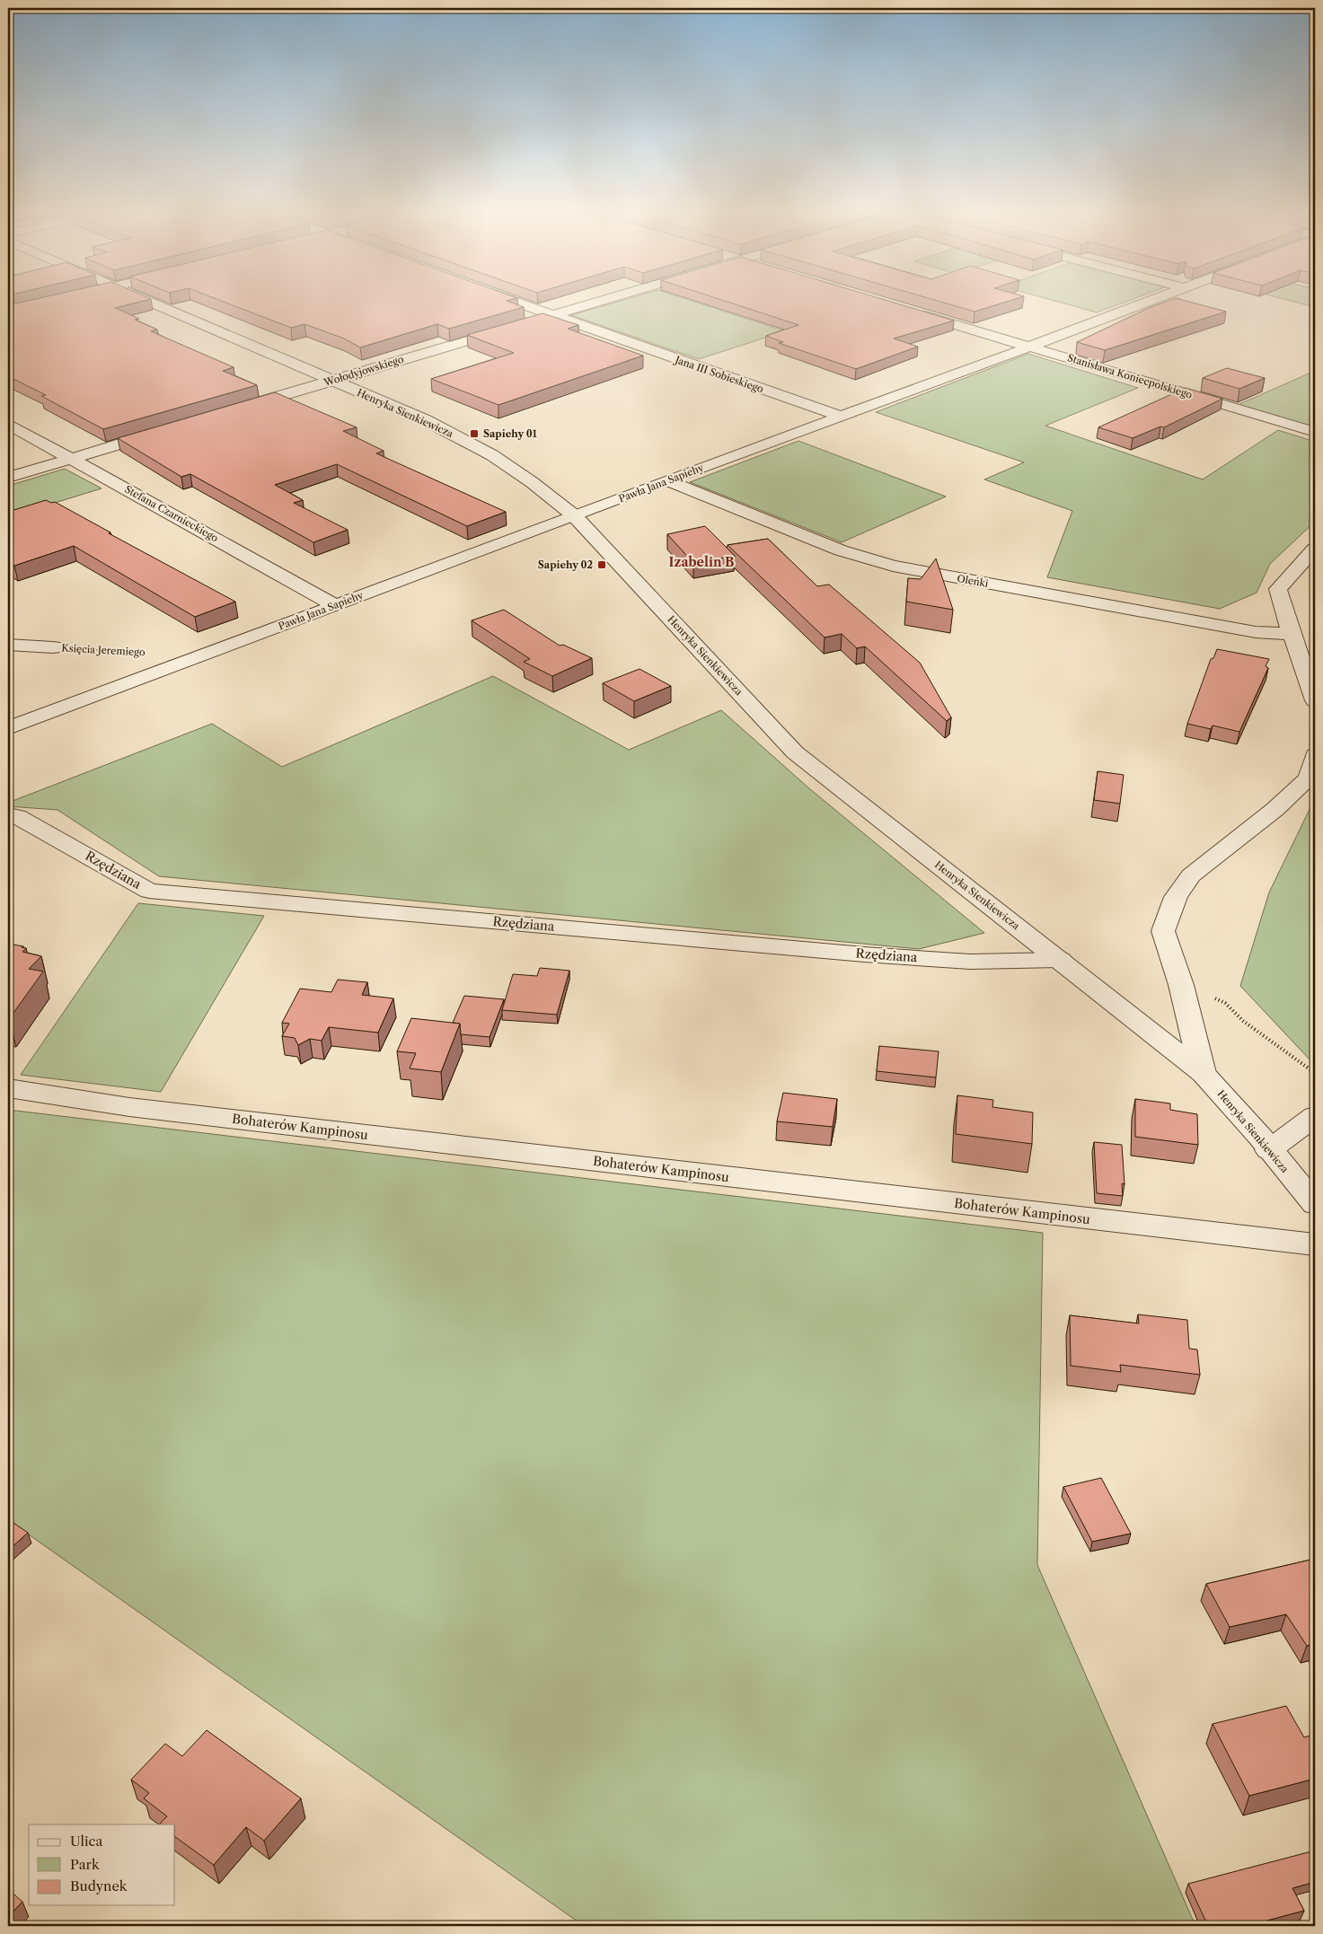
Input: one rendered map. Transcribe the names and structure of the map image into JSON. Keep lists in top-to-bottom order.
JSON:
{
  "streets": {
    "street": [
      "Wołodyjowskiego",
      "Jana III Sobieskiego",
      "Stanisława Koniecpolskiego",
      "Henryka Sienkiewicza",
      "Pawła Jana Sapiehy",
      "Stefana Czarnieckiego",
      "Oleńki",
      "Księcia Jeremiego",
      "Rzędziana",
      "Bohaterów Kampinosu"
    ]
  },
  "crossings": [
    ["Wołodyjowskiego", "Jana III Sobieskiego"],
    ["Wołodyjowskiego", "Henryka Sienkiewicza"],
    ["Jana III Sobieskiego", "Pawła Jana Sapiehy"],
    ["Stanisława Koniecpolskiego", "Pawła Jana Sapiehy"],
    ["Henryka Sienkiewicza", "Pawła Jana Sapiehy"],
    ["Henryka Sienkiewicza", "Rzędziana"],
    ["Pawła Jana Sapiehy", "Stefana Czarnieckiego"],
    ["Pawła Jana Sapiehy", "Oleńki"]
  ],
  "districts": ["Izabelin B"],
  "places": {
    "transit": ["Sapiehy 01", "Sapiehy 02"]
  },
  "legend": ["Ulica", "Park", "Budynek"]
}
